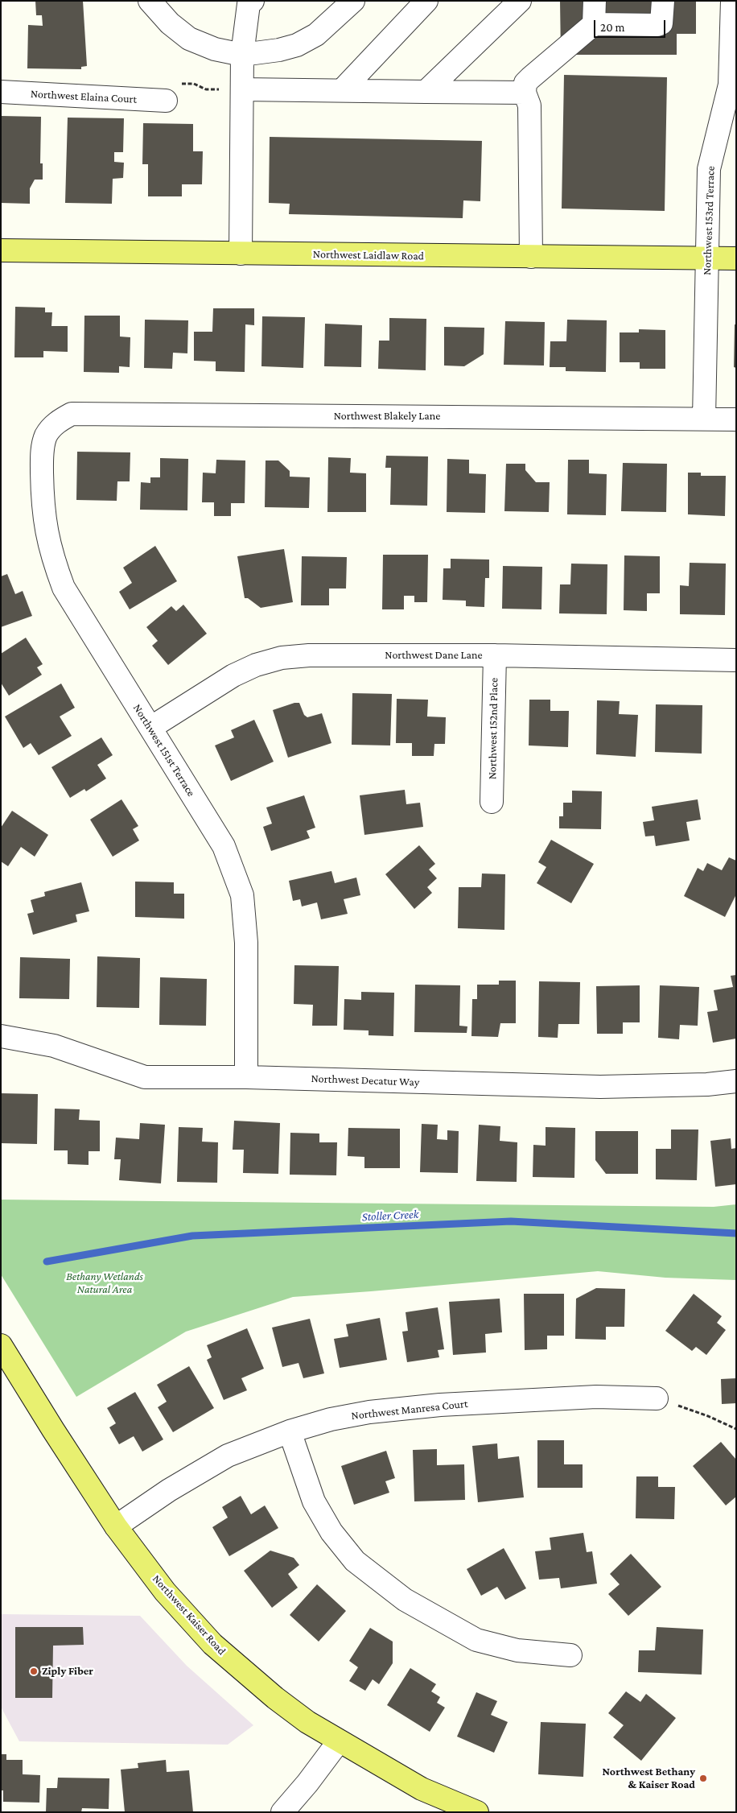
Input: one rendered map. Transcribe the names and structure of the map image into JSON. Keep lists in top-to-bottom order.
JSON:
{
  "streets": {
    "main road": ["Northwest Laidlaw Road", "Northwest Kaiser Road"],
    "street": [
      "Northwest Elaina Court",
      "Northwest 153rd Terrace",
      "Northwest Blakely Lane",
      "Northwest Dane Lane",
      "Northwest 152nd Place",
      "Northwest 151st Terrace",
      "Northwest Decatur Way",
      "Northwest Manresa Court"
    ]
  },
  "crossings": [
    ["Northwest 153rd Terrace", "Northwest Laidlaw Road"],
    ["Northwest 153rd Terrace", "Northwest Blakely Lane"],
    ["Northwest Blakely Lane", "Northwest 151st Terrace"],
    ["Northwest Dane Lane", "Northwest 152nd Place"],
    ["Northwest Dane Lane", "Northwest 151st Terrace"],
    ["Northwest 151st Terrace", "Northwest Decatur Way"],
    ["Northwest Manresa Court", "Northwest Kaiser Road"]
  ],
  "water": ["Stoller Creek"],
  "parks": ["Bethany Wetlands Natural Area"],
  "places": ["Ziply Fiber", "Northwest Bethany & Kaiser Road"],
  "scale_bar": "20 m"
}
